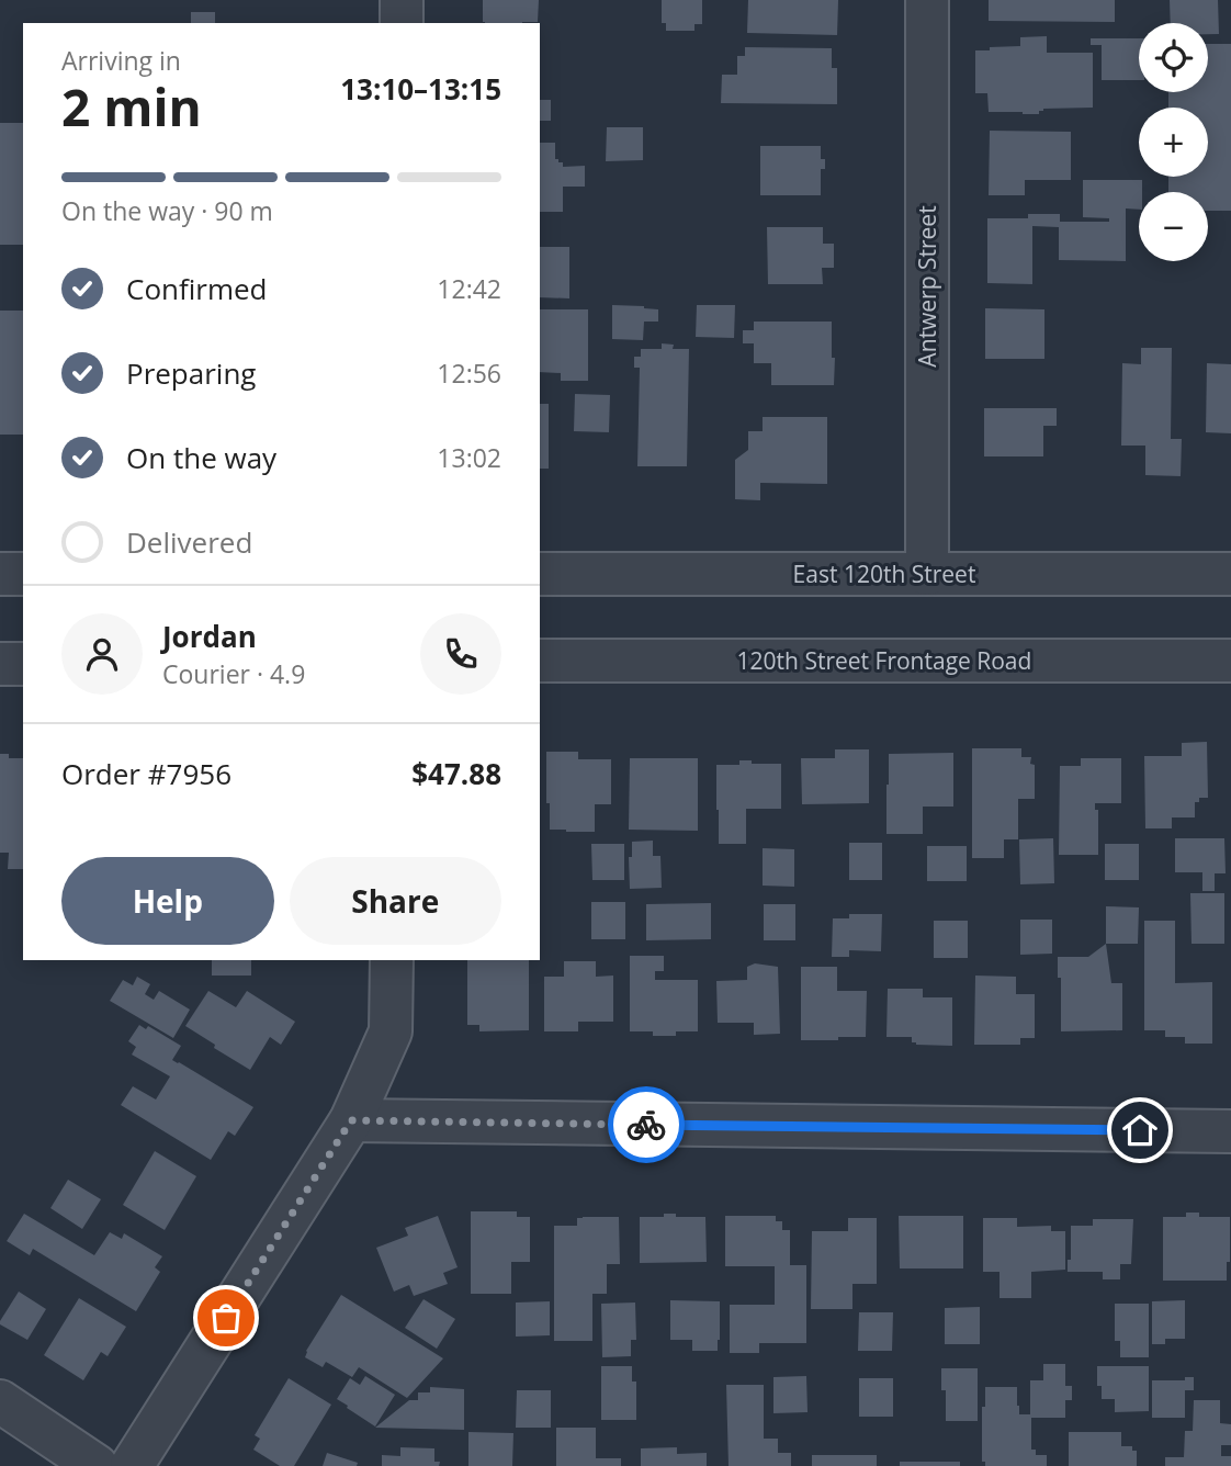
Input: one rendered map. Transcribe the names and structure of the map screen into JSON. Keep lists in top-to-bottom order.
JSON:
{
  "streets": {
    "street": ["Antwerp Street", "East 120th Street", "120th Street Frontage Road"]
  },
  "crossings": [
    ["Antwerp Street", "East 120th Street"]
  ],
  "page": {
    "map_buttons": ["+", "−"],
    "heading": ["2 min", "Arriving in", "13:10–13:15"],
    "panel": [
      "Jordan",
      "Courier · 4.9",
      "Order #7956",
      "$47.88"
    ],
    "bar": "On the way · 90 m",
    "list": [
      ["Confirmed", "12:42"],
      ["Preparing", "12:56"],
      ["On the way", "13:02"],
      "Delivered"
    ],
    "buttons": ["Help", "Share"]
  }
}
